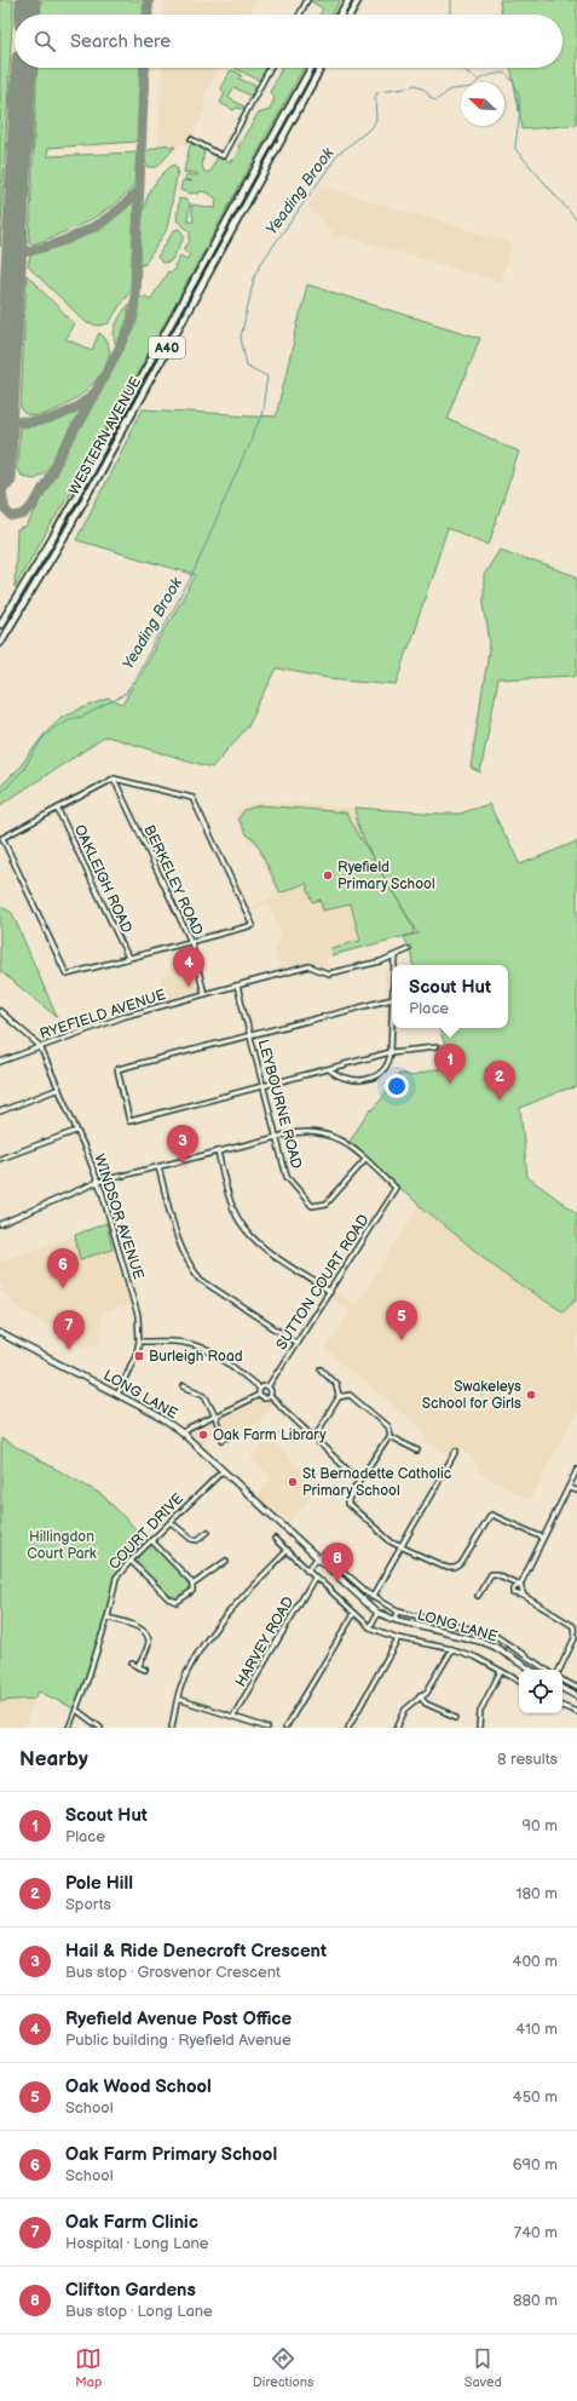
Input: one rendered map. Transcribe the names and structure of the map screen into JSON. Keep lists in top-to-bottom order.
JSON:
{
  "streets": {
    "highway": ["A40", "WESTERN AVENUE"],
    "main road": ["LONG LANE"],
    "street": [
      "OAKLEIGH ROAD",
      "BERKELEY ROAD",
      "RYEFIELD AVENUE",
      "LEYBOURNE ROAD",
      "WINDSOR AVENUE",
      "SUTTON COURT ROAD",
      "COURT DRIVE",
      "HARVEY ROAD"
    ]
  },
  "crossings": [
    ["BERKELEY ROAD", "RYEFIELD AVENUE"],
    ["RYEFIELD AVENUE", "LEYBOURNE ROAD"],
    ["RYEFIELD AVENUE", "WINDSOR AVENUE"],
    ["LEYBOURNE ROAD", "SUTTON COURT ROAD"],
    ["WINDSOR AVENUE", "LONG LANE"],
    ["LONG LANE", "COURT DRIVE"],
    ["LONG LANE", "HARVEY ROAD"]
  ],
  "water": ["Yeading Brook"],
  "parks": ["Hillingdon Court Park"],
  "places": {
    "other": [
      "Ryefield Primary School",
      "Swakeleys School for Girls",
      "Oak Farm Library",
      "St Bernadette Catholic Primary School"
    ],
    "transit": ["Burleigh Road"]
  },
  "north": "top left",
  "page": {
    "search": "Search here",
    "pins": [
      "4",
      "1",
      "2",
      "3",
      "6",
      "5",
      "7",
      "8"
    ],
    "popup": ["Scout Hut", "Place"],
    "heading": ["Nearby", "8 results"],
    "list": [
      {
        "mark": "1",
        "name": "Scout Hut",
        "note": "Place",
        "value": "90 m"
      },
      {
        "mark": "2",
        "name": "Pole Hill",
        "note": "Sports",
        "value": "180 m"
      },
      {
        "mark": "3",
        "name": "Hail & Ride Denecroft Crescent",
        "note": "Bus stop · Grosvenor Crescent",
        "value": "400 m"
      },
      {
        "mark": "4",
        "name": "Ryefield Avenue Post Office",
        "note": "Public building · Ryefield Avenue",
        "value": "410 m"
      },
      {
        "mark": "5",
        "name": "Oak Wood School",
        "note": "School",
        "value": "450 m"
      },
      {
        "mark": "6",
        "name": "Oak Farm Primary School",
        "note": "School",
        "value": "690 m"
      },
      {
        "mark": "7",
        "name": "Oak Farm Clinic",
        "note": "Hospital · Long Lane",
        "value": "740 m"
      },
      {
        "mark": "8",
        "name": "Clifton Gardens",
        "note": "Bus stop · Long Lane",
        "value": "880 m"
      }
    ],
    "nav": ["Map", "Directions", "Saved"]
  }
}
